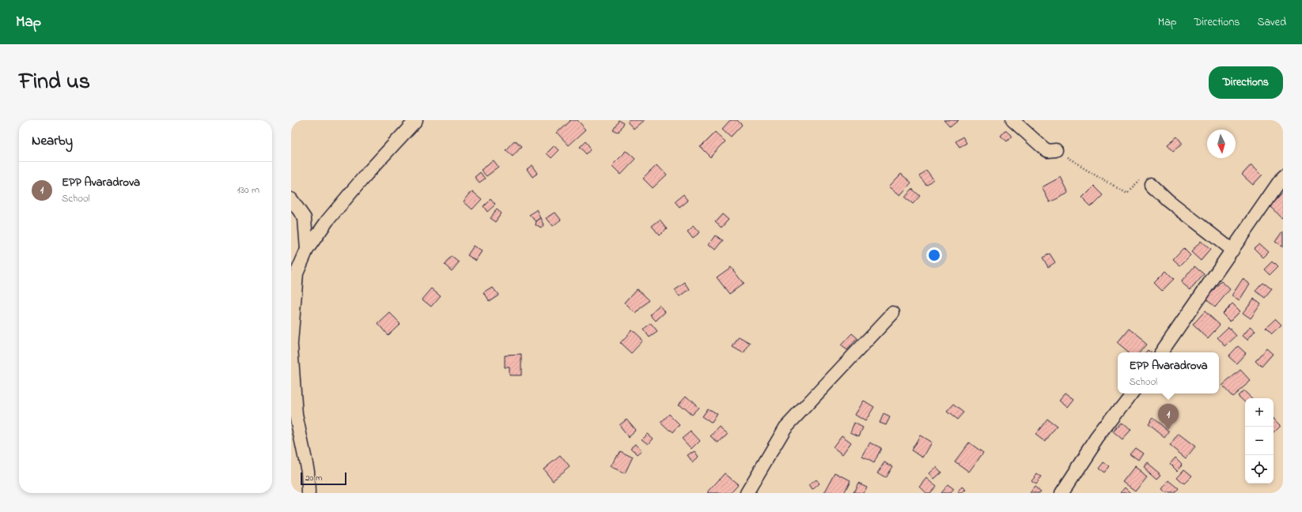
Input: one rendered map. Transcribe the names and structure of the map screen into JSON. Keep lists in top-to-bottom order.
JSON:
{
  "scale_bar": "20 m",
  "north": "bottom",
  "page": {
    "header": "Map",
    "nav": ["Map", "Directions", "Saved"],
    "title": "Find us",
    "buttons": "Directions",
    "heading": "Nearby",
    "list": [
      {
        "mark": "1",
        "name": "EPP Avaradrova",
        "note": "School",
        "value": "130 m"
      }
    ],
    "popup": ["EPP Avaradrova", "School"],
    "map_buttons": ["+", "−"],
    "pins": "1",
    "scale": "20 m"
  }
}
